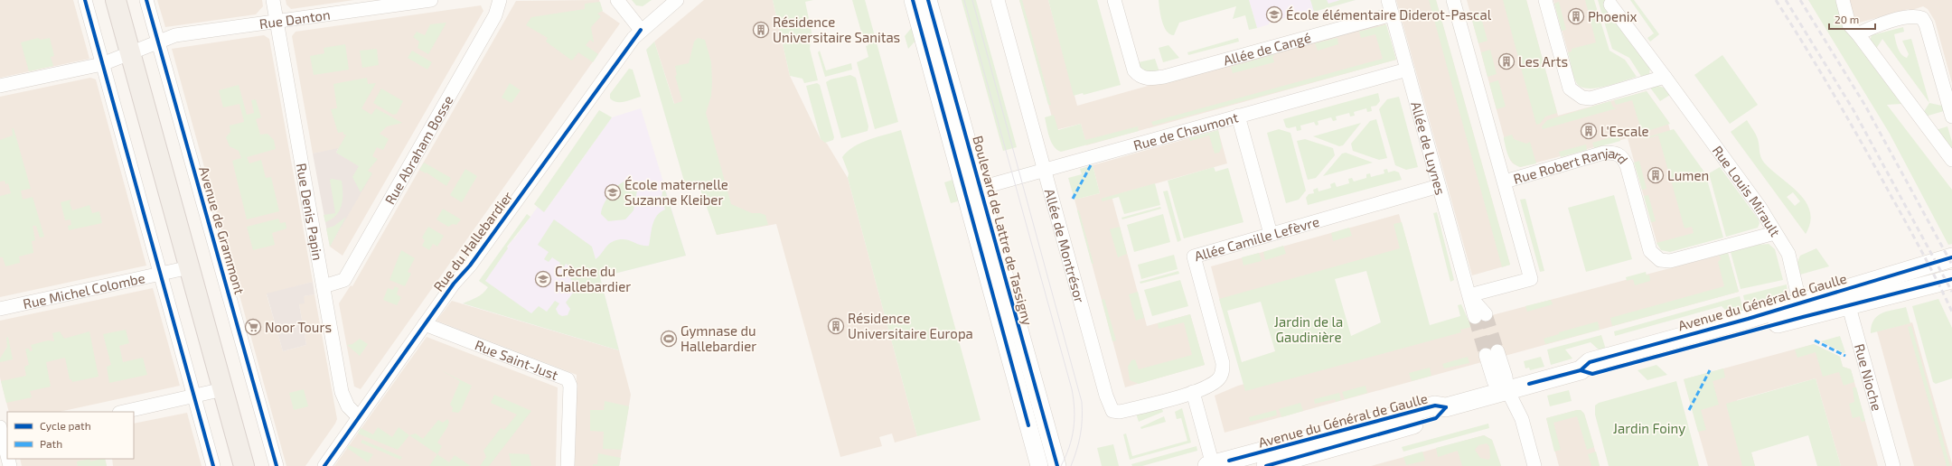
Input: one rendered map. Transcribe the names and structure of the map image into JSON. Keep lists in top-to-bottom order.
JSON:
{
  "streets": {
    "main road": ["Avenue du Général de Gaulle"],
    "street": [
      "Rue Danton",
      "Allée de Cangé",
      "Rue de Chaumont",
      "Allée de Luynes",
      "Rue Abraham Bosse",
      "Rue Robert Ranjard",
      "Rue Louis Mirault",
      "Rue Denis Papin",
      "Avenue de Grammont",
      "Boulevard de Lattre de Tassigny",
      "Allée Camille Lefèvre",
      "Rue du Hallebardier",
      "Allée de Montrésor",
      "Rue Michel Colombe",
      "Rue Saint-Just",
      "Rue Nioche"
    ]
  },
  "crossings": [
    ["Rue Danton", "Rue Denis Papin"],
    ["Rue Danton", "Avenue de Grammont"],
    ["Allée de Cangé", "Allée de Luynes"],
    ["Rue de Chaumont", "Allée de Luynes"],
    ["Rue de Chaumont", "Boulevard de Lattre de Tassigny"],
    ["Rue de Chaumont", "Allée de Montrésor"],
    ["Allée de Luynes", "Allée Camille Lefèvre"],
    ["Rue Abraham Bosse", "Rue Denis Papin"],
    ["Rue Robert Ranjard", "Rue Louis Mirault"],
    ["Rue Louis Mirault", "Avenue du Général de Gaulle"],
    ["Rue Denis Papin", "Rue du Hallebardier"],
    ["Allée Camille Lefèvre", "Allée de Montrésor"],
    ["Rue du Hallebardier", "Rue Saint-Just"],
    ["Avenue du Général de Gaulle", "Rue Nioche"]
  ],
  "parks": ["Jardin de la Gaudinière", "Jardin Foiny"],
  "places": {
    "school or university": ["École élémentaire Diderot-Pascal", "École maternelle Suzanne Kleiber", "Crèche du Hallebardier"],
    "building": [
      "Phoenix",
      "Résidence Universitaire Sanitas",
      "Les Arts",
      "L'Escale",
      "Lumen",
      "Résidence Universitaire Europa"
    ],
    "supermarket": ["Noor Tours"],
    "sports": ["Gymnase du Hallebardier"]
  },
  "legend": ["Cycle path", "Path"],
  "scale_bar": "20 m"
}
